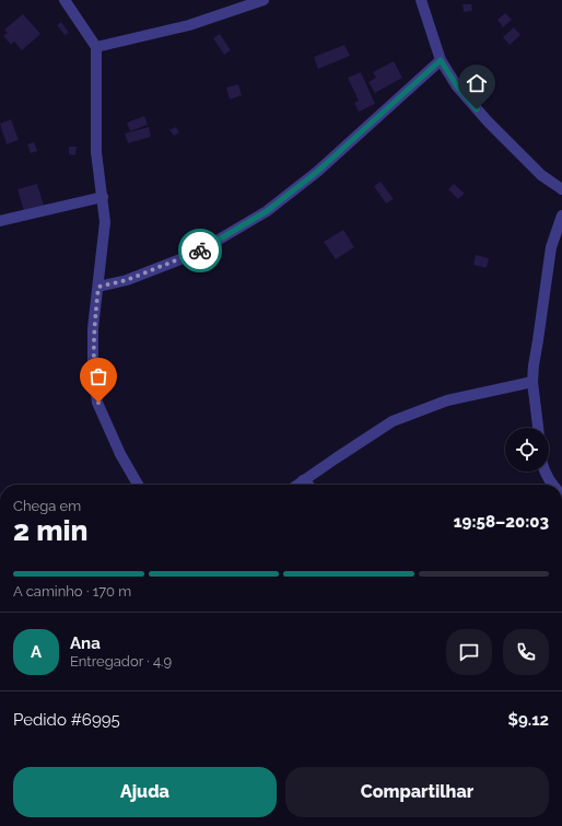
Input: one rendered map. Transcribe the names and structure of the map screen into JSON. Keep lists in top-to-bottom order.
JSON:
{
  "page": {
    "heading": ["2 min", "Chega em", "19:58–20:03"],
    "panel": [
      "Ana",
      "Entregador · 4.9",
      "Pedido #6995",
      "$9.12"
    ],
    "bar": "A caminho · 170 m",
    "round": "A",
    "buttons": ["Ajuda", "Compartilhar"]
  }
}
